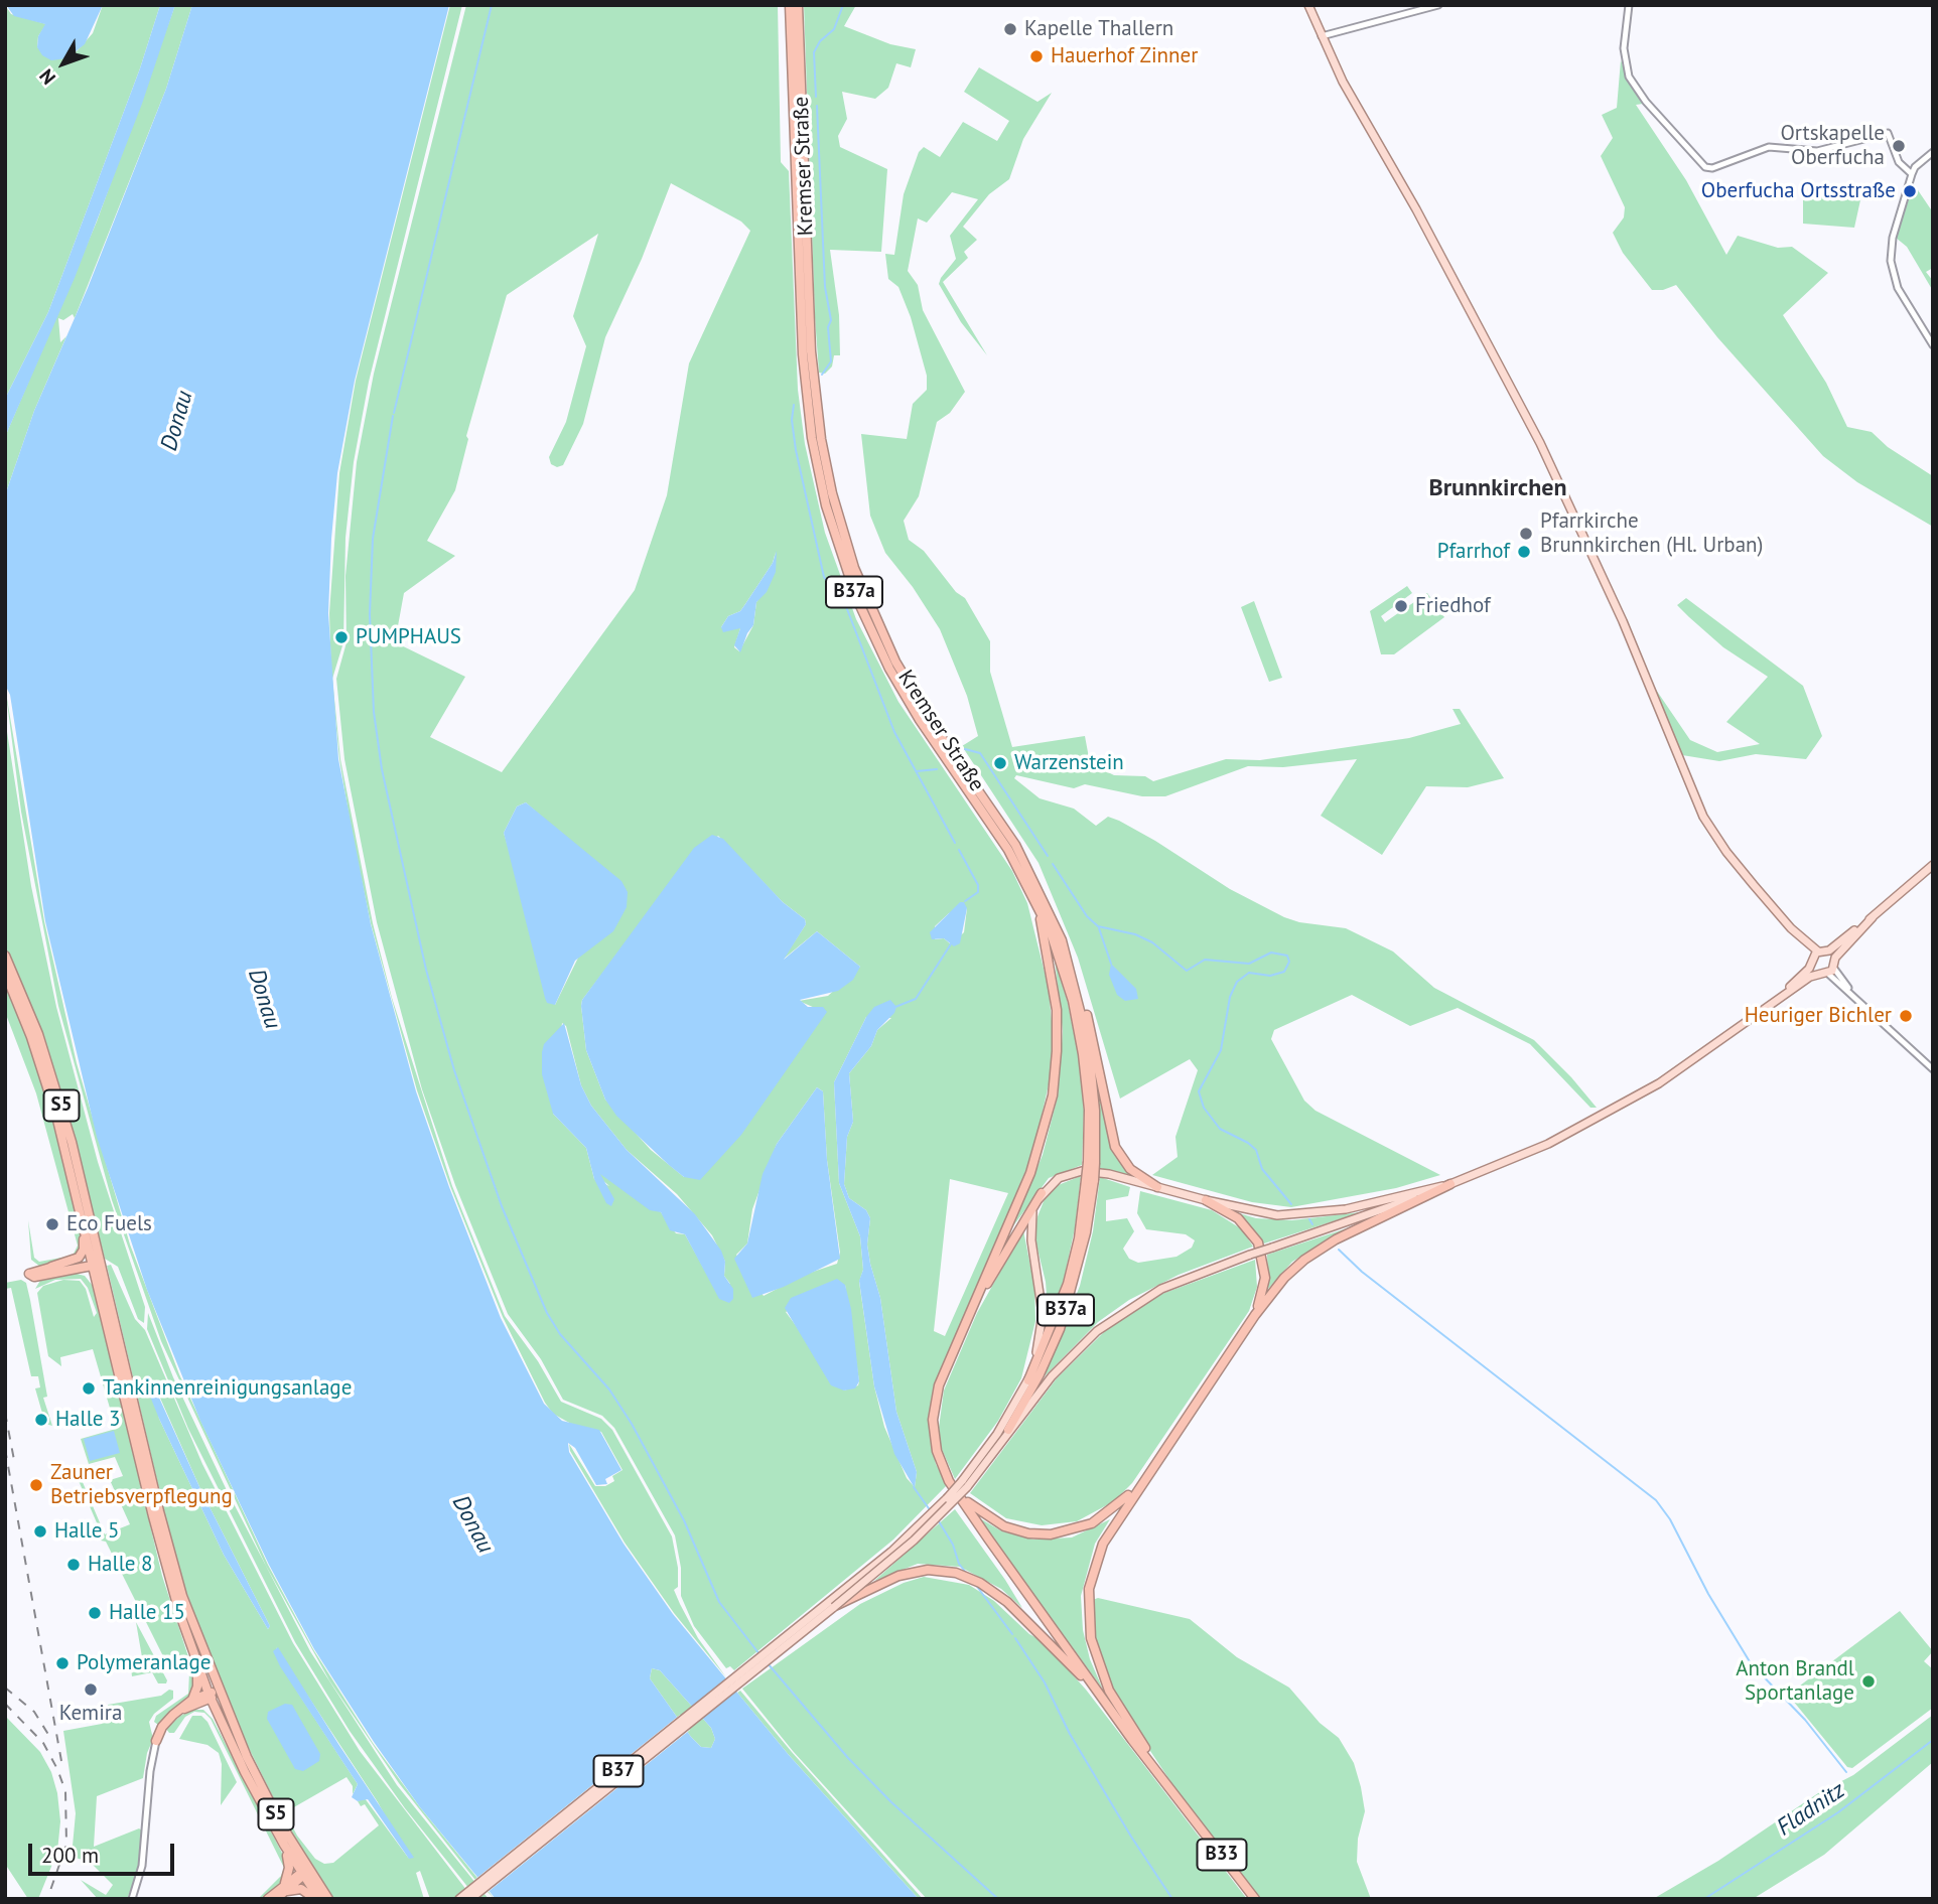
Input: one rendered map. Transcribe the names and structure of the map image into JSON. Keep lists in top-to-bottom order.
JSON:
{
  "streets": {
    "highway": [
      "Kremser Straße",
      "B37a",
      "S5",
      "B33"
    ],
    "main road": ["B37"]
  },
  "crossings": [
    ["Kremser Straße", "B37"]
  ],
  "districts": ["Brunnkirchen"],
  "water": ["Donau", "Fladnitz"],
  "places": [
    "Kapelle Thallern",
    "Hauerhof Zinner",
    "Ortskapelle Oberfucha",
    "Oberfucha Ortsstraße",
    "Pfarrkirche Brunnkirchen (Hl. Urban)",
    "Pfarrhof",
    "Friedhof",
    "PUMPHAUS",
    "Warzenstein",
    "Heuriger Bichler",
    "Eco Fuels",
    "Tankinnenreinigungsanlage",
    "Halle 3",
    "Zauner Betriebsverpflegung",
    "Halle 5",
    "Halle 8",
    "Halle 15",
    "Polymeranlage",
    "Anton Brandl Sportanlage",
    "Kemira"
  ],
  "scale_bar": "200 m",
  "north": "bottom left"
}
